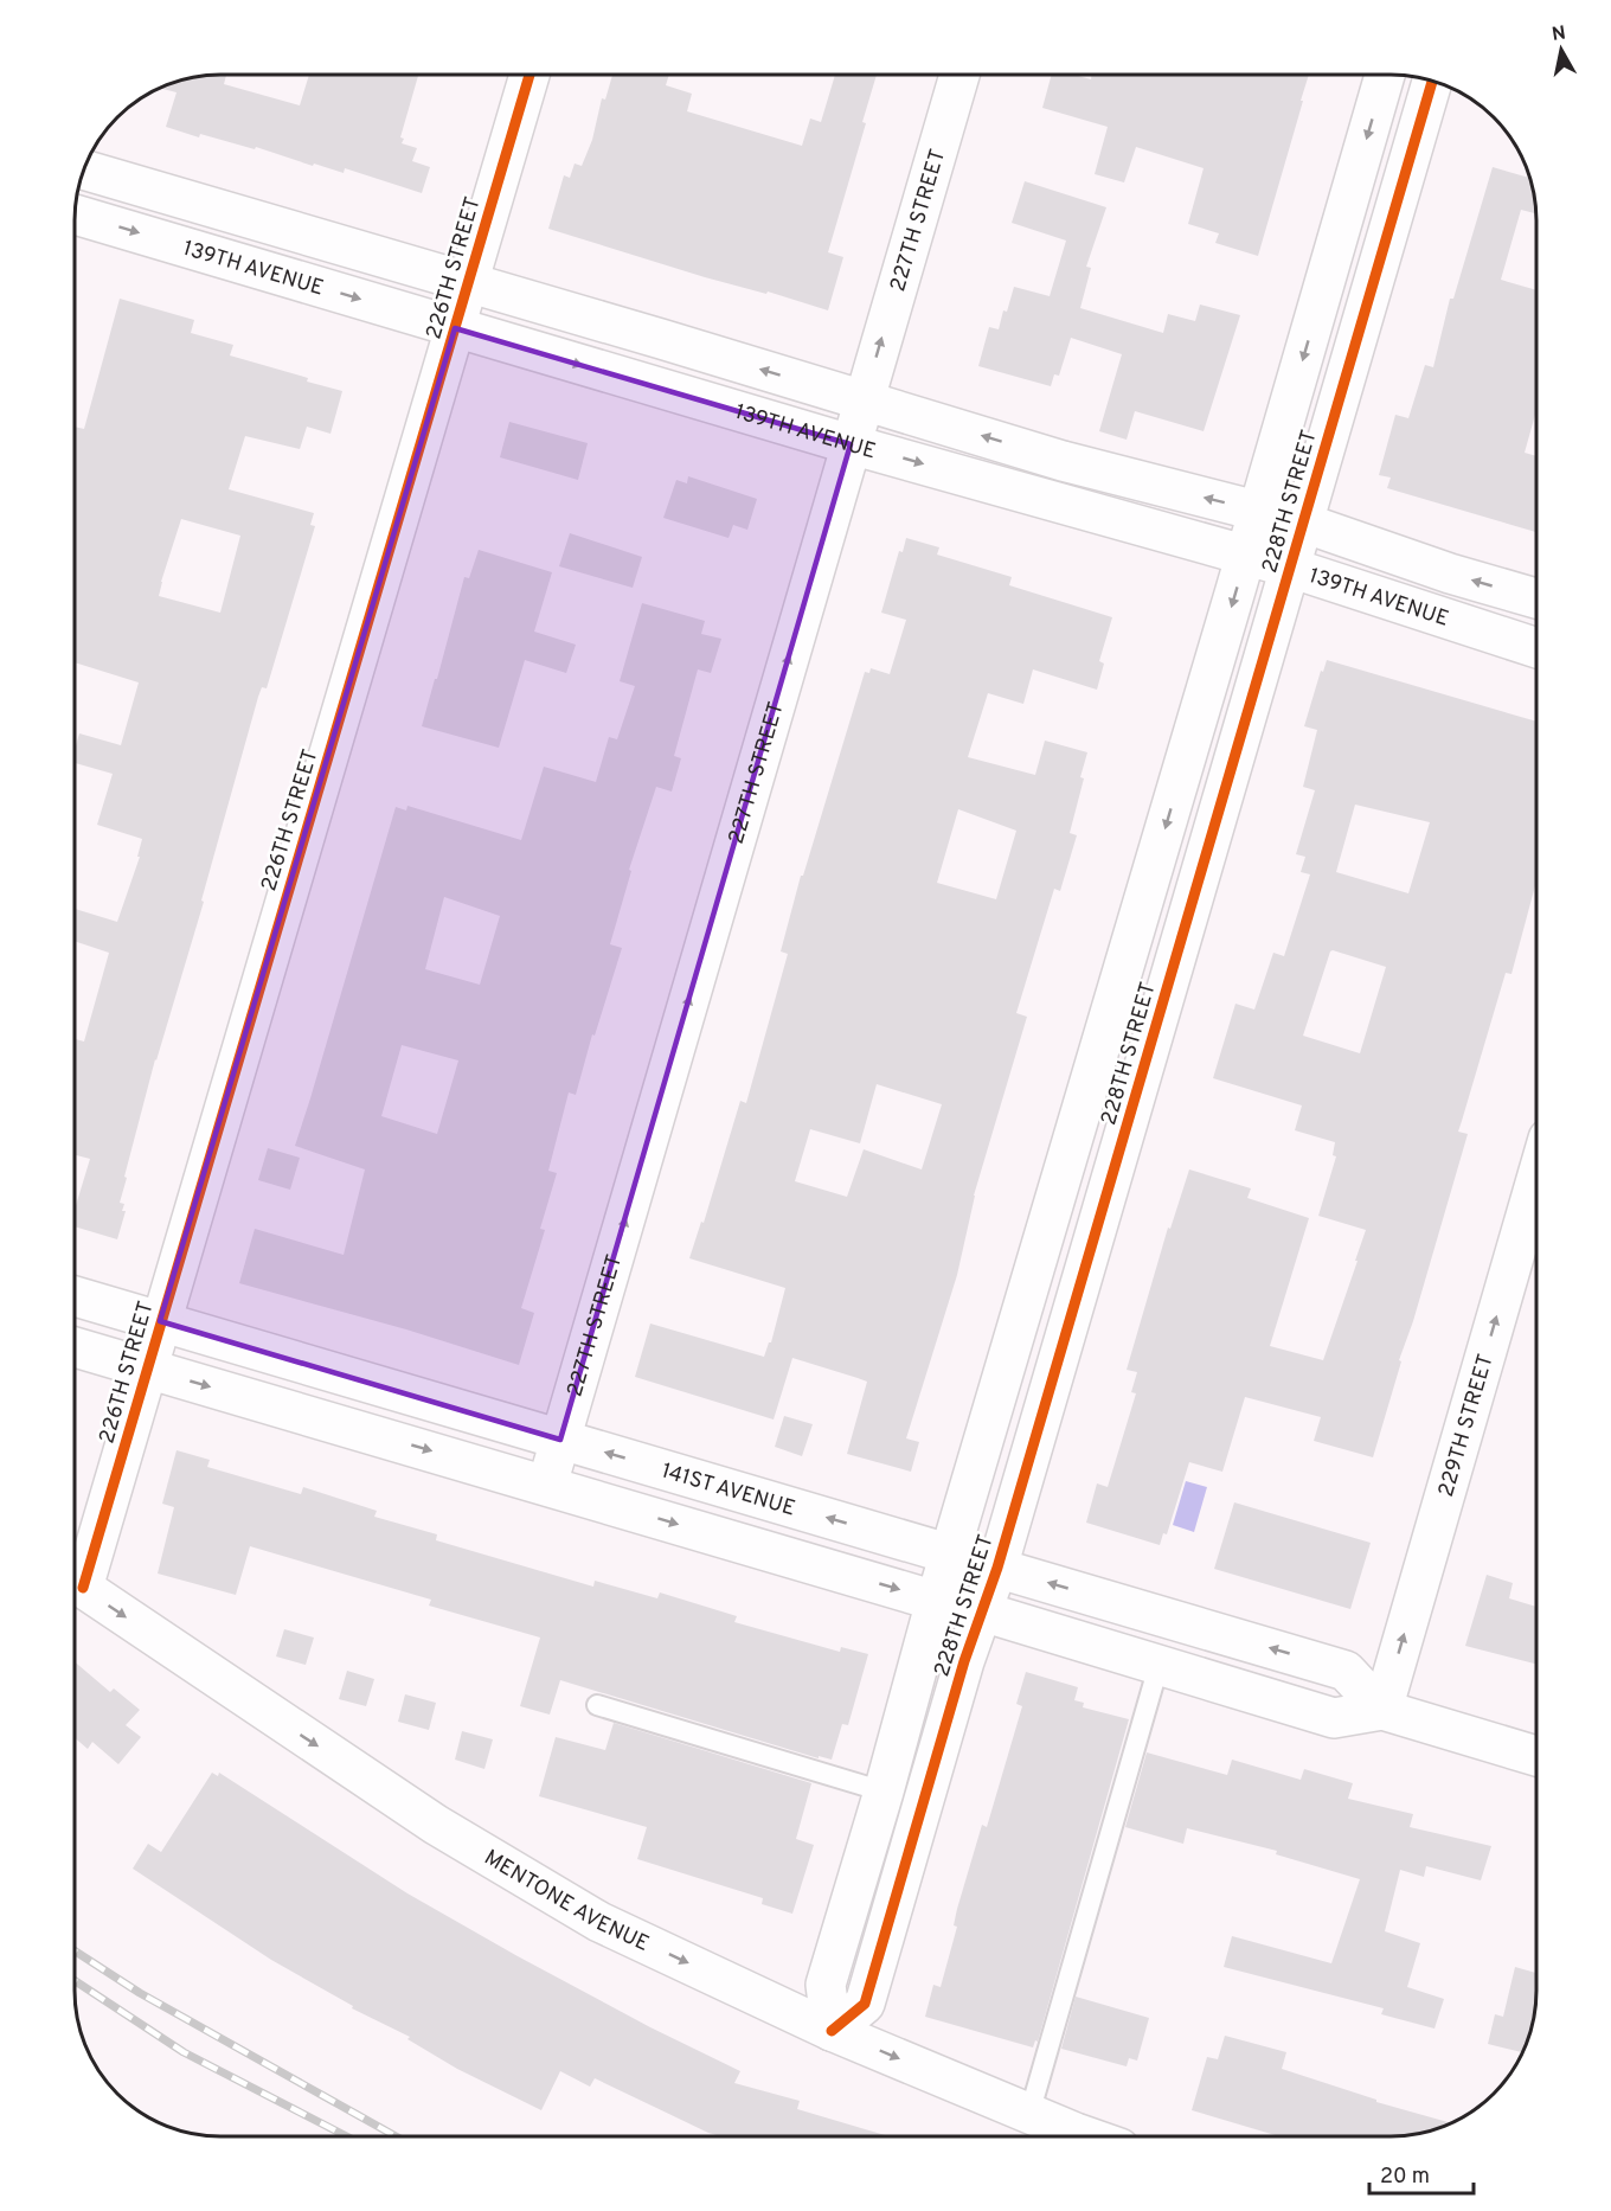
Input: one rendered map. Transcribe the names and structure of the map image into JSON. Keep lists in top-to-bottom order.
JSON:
{
  "streets": {
    "street": [
      "227TH STREET",
      "139TH AVENUE",
      "226TH STREET",
      "228TH STREET",
      "229TH STREET",
      "141ST AVENUE",
      "MENTONE AVENUE"
    ]
  },
  "crossings": [
    ["227TH STREET", "139TH AVENUE"],
    ["227TH STREET", "141ST AVENUE"],
    ["139TH AVENUE", "226TH STREET"],
    ["139TH AVENUE", "228TH STREET"],
    ["226TH STREET", "141ST AVENUE"],
    ["228TH STREET", "141ST AVENUE"],
    ["228TH STREET", "MENTONE AVENUE"],
    ["229TH STREET", "141ST AVENUE"]
  ],
  "one_way": ["227TH STREET", "229TH STREET"],
  "scale_bar": "20 m",
  "north": "top"
}
